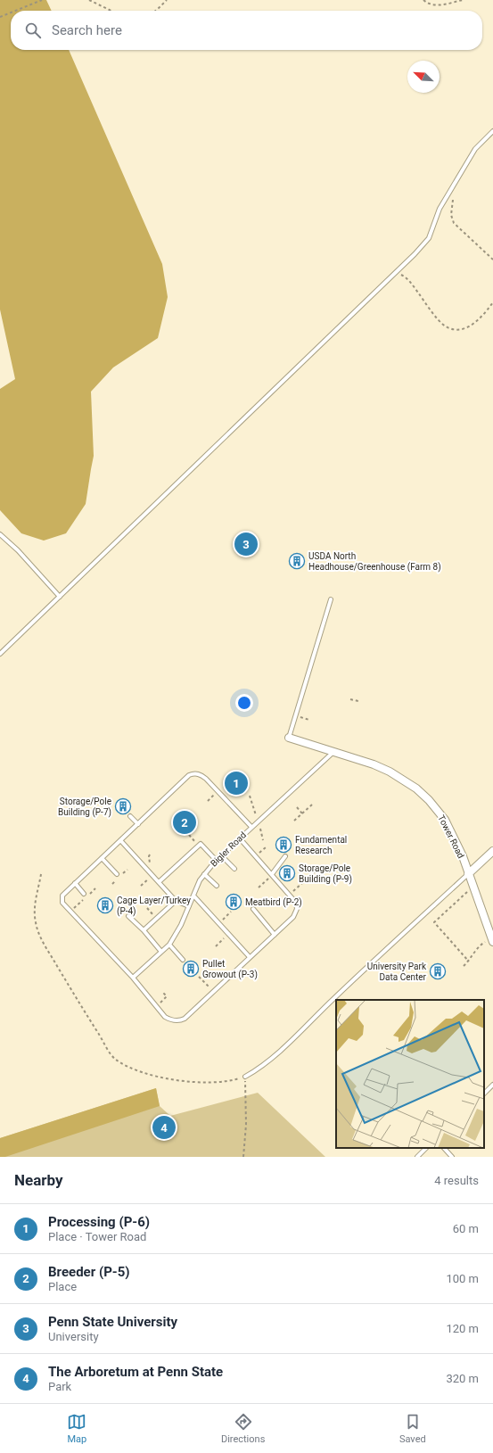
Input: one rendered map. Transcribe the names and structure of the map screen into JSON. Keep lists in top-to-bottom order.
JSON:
{
  "streets": {
    "street": ["Tower Road"],
    "lane": ["Bigler Road"]
  },
  "crossings": [
    ["Tower Road", "Bigler Road"]
  ],
  "places": {
    "building": [
      "USDA North Headhouse/Greenhouse (Farm 8)",
      "Storage/Pole Building (P-7)",
      "Fundamental Research",
      "Storage/Pole Building (P-9)",
      "Meatbird (P-2)",
      "Cage Layer/Turkey (P-4)",
      "Pullet Growout (P-3)",
      "University Park Data Center"
    ]
  },
  "north": "top left",
  "page": {
    "search": "Search here",
    "pins": [
      "3",
      "1",
      "2",
      "4"
    ],
    "heading": ["Nearby", "4 results"],
    "list": [
      {
        "mark": "1",
        "name": "Processing (P-6)",
        "note": "Place · Tower Road",
        "value": "60 m"
      },
      {
        "mark": "2",
        "name": "Breeder (P-5)",
        "note": "Place",
        "value": "100 m"
      },
      {
        "mark": "3",
        "name": "Penn State University",
        "note": "University",
        "value": "120 m"
      },
      {
        "mark": "4",
        "name": "The Arboretum at Penn State",
        "note": "Park",
        "value": "320 m"
      }
    ],
    "nav": ["Map", "Directions", "Saved"]
  }
}
